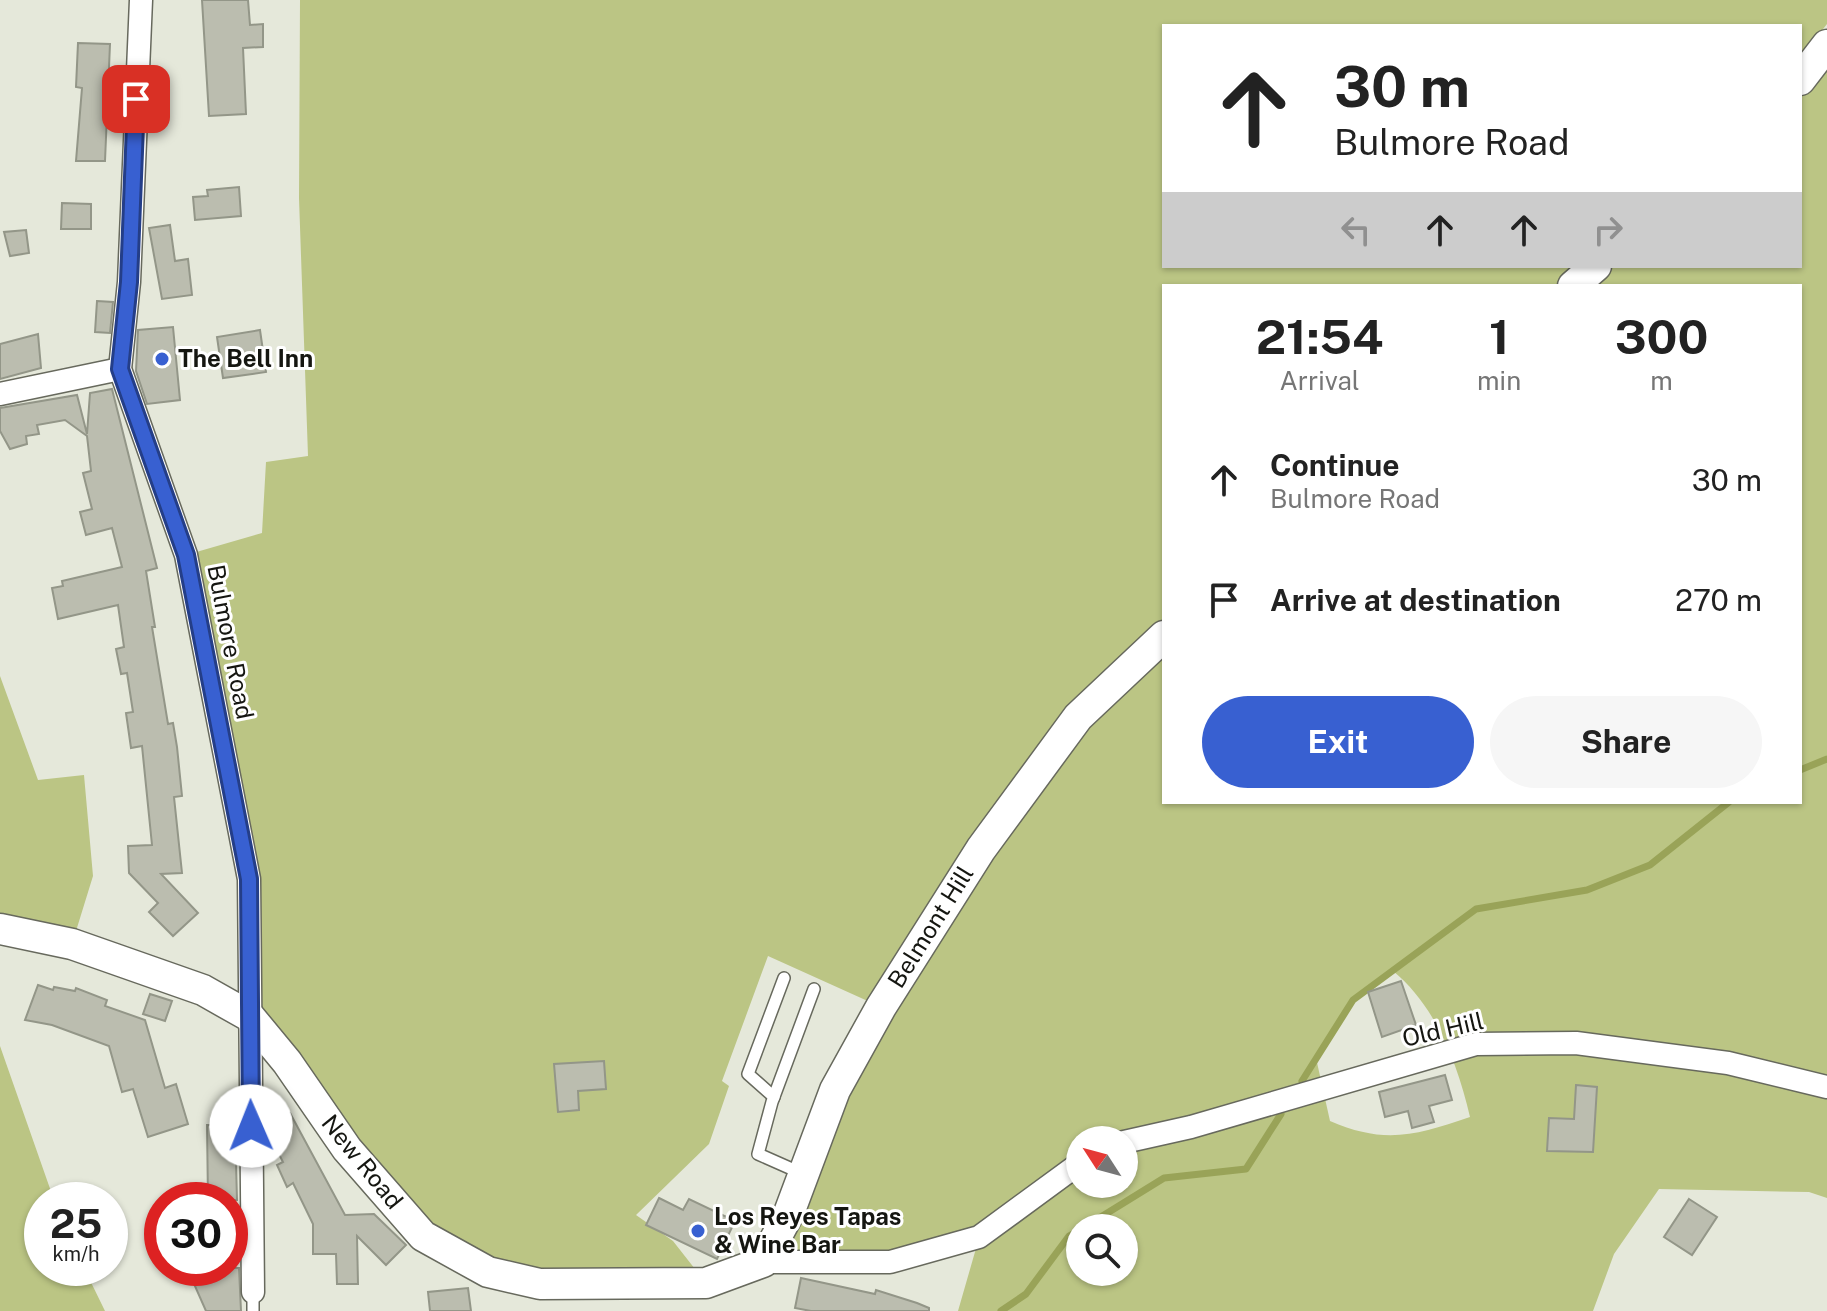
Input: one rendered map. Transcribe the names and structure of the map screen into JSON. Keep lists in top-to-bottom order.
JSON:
{
  "streets": {
    "main road": ["Belmont Hill", "New Road"],
    "street": ["Bulmore Road", "Old Hill"]
  },
  "crossings": [
    ["Bulmore Road", "New Road"],
    ["Belmont Hill", "New Road"]
  ],
  "places": ["The Bell Inn", "Los Reyes Tapas & Wine Bar"],
  "north": "top left",
  "page": {
    "turn": ["30 m", "Bulmore Road"],
    "eta": [
      "21:54",
      "Arrival",
      "1",
      "min",
      "300",
      "m"
    ],
    "list": [
      {
        "name": "Continue",
        "note": "Bulmore Road",
        "value": "30 m"
      },
      {
        "name": "Arrive at destination",
        "value": "270 m"
      }
    ],
    "buttons": ["Exit", "Share"],
    "speed": "25 km/h",
    "limit": "30"
  }
}
